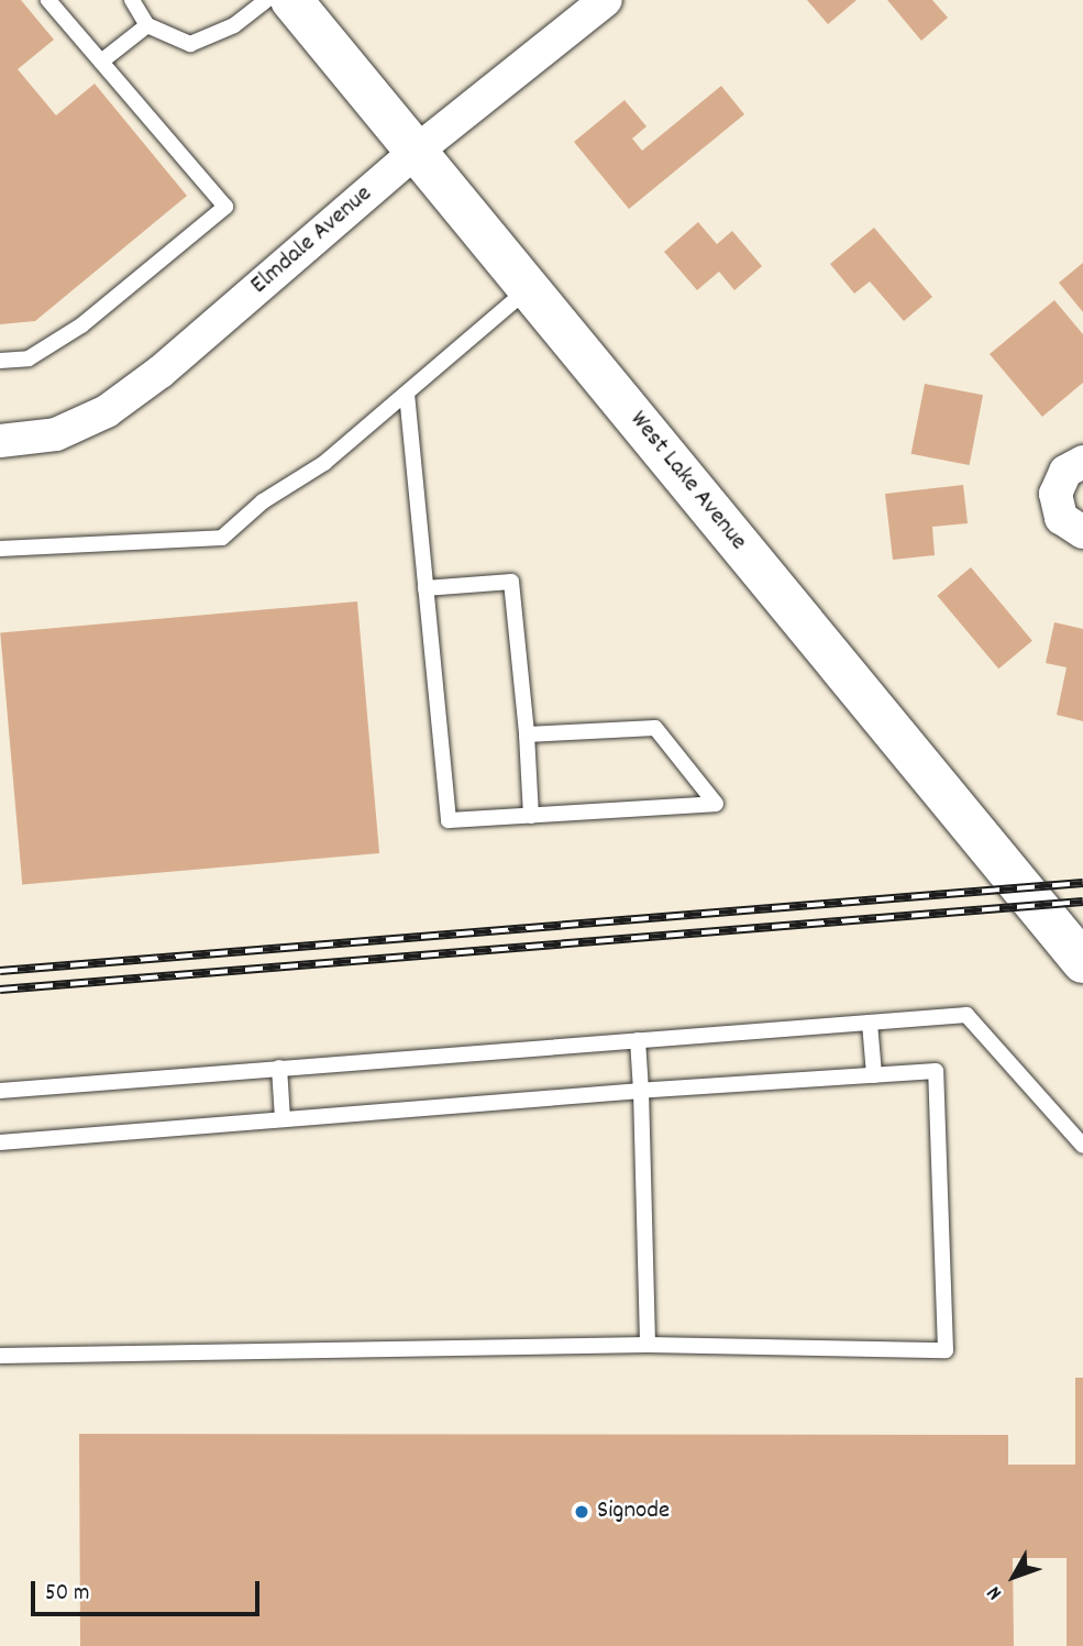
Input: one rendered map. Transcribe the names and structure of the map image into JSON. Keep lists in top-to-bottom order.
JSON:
{
  "streets": {
    "street": ["Elmdale Avenue", "West Lake Avenue"]
  },
  "crossings": [
    ["Elmdale Avenue", "West Lake Avenue"]
  ],
  "places": ["Signode"],
  "scale_bar": "50 m",
  "north": "bottom left"
}
